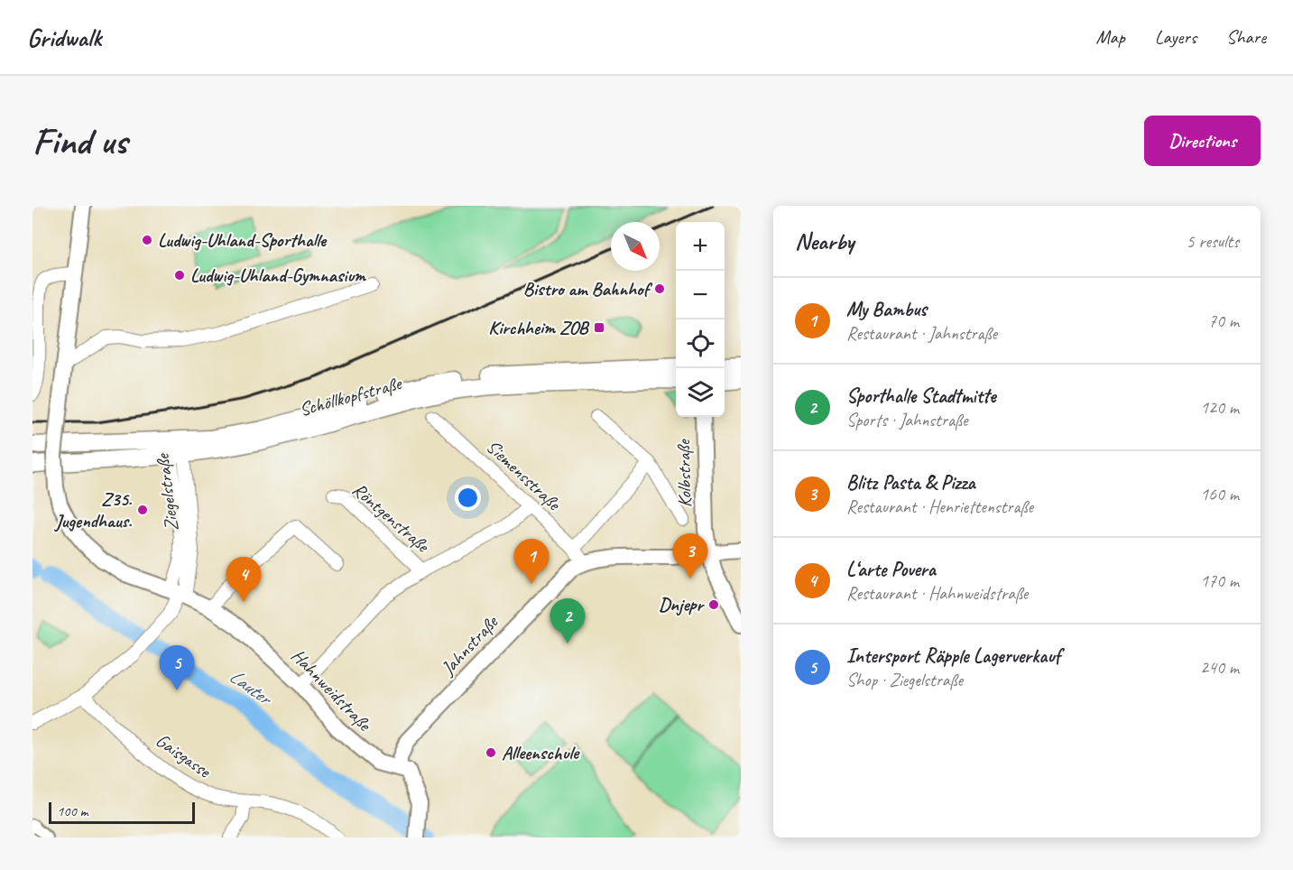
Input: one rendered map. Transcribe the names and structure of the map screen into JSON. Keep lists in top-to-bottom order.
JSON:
{
  "streets": {
    "main road": ["Schöllkopfstraße"],
    "street": [
      "Kolbstraße",
      "Siemensstraße",
      "Ziegelstraße",
      "Röntgenstraße",
      "Jahnstraße",
      "Hahnweidstraße",
      "Gaisgasse"
    ]
  },
  "crossings": [
    ["Schöllkopfstraße", "Ziegelstraße"],
    ["Siemensstraße", "Röntgenstraße"],
    ["Siemensstraße", "Jahnstraße"],
    ["Ziegelstraße", "Hahnweidstraße"],
    ["Ziegelstraße", "Gaisgasse"],
    ["Röntgenstraße", "Hahnweidstraße"],
    ["Jahnstraße", "Hahnweidstraße"]
  ],
  "water": ["Lauter"],
  "places": {
    "other": [
      "Ludwig-Uhland-Sporthalle",
      "Ludwig-Uhland-Gymnasium",
      "Bistro am Bahnhof",
      "Z35. Jugendhaus.",
      "Dnjepr",
      "Alleenschule"
    ],
    "transit": ["Kirchheim ZOB"]
  },
  "scale_bar": "100 m",
  "north": "bottom right",
  "page": {
    "header": "Gridwalk",
    "nav": ["Map", "Layers", "Share"],
    "buttons": "Directions",
    "title": "Find us",
    "heading": ["Nearby", "5 results"],
    "map_buttons": ["+", "−"],
    "list": [
      {
        "mark": "1",
        "name": "My Bambus",
        "note": "Restaurant · Jahnstraße",
        "value": "70 m"
      },
      {
        "mark": "2",
        "name": "Sporthalle Stadtmitte",
        "note": "Sports · Jahnstraße",
        "value": "120 m"
      },
      {
        "mark": "3",
        "name": "Blitz Pasta & Pizza",
        "note": "Restaurant · Henriettenstraße",
        "value": "160 m"
      },
      {
        "mark": "4",
        "name": "L‘arte Povera",
        "note": "Restaurant · Hahnweidstraße",
        "value": "170 m"
      },
      {
        "mark": "5",
        "name": "Intersport Räpple Lagerverkauf",
        "note": "Shop · Ziegelstraße",
        "value": "240 m"
      }
    ],
    "pins": [
      "3",
      "1",
      "4",
      "2",
      "5"
    ],
    "scale": "100 m"
  }
}
